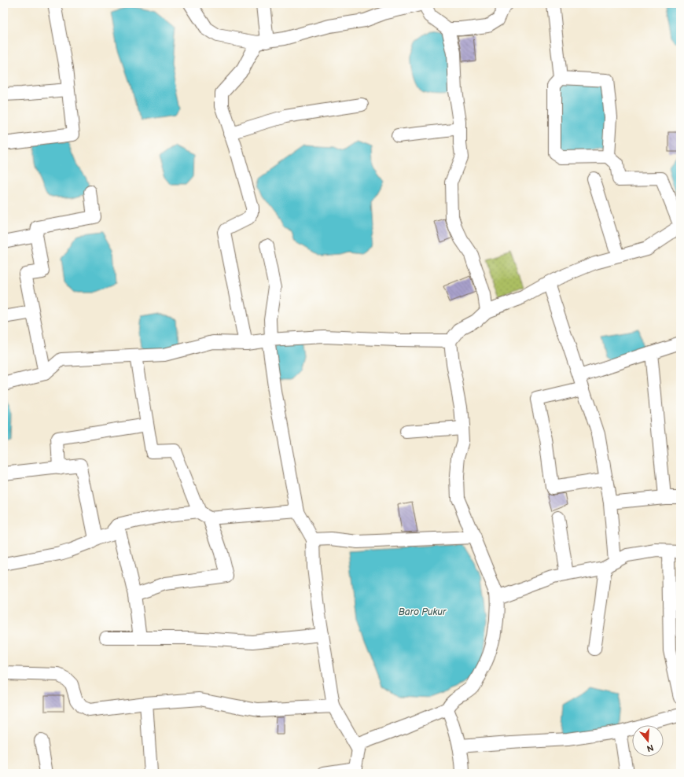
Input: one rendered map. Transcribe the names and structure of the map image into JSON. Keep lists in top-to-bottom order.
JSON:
{
  "water": ["Baro Pukur"],
  "north": "bottom"
}
